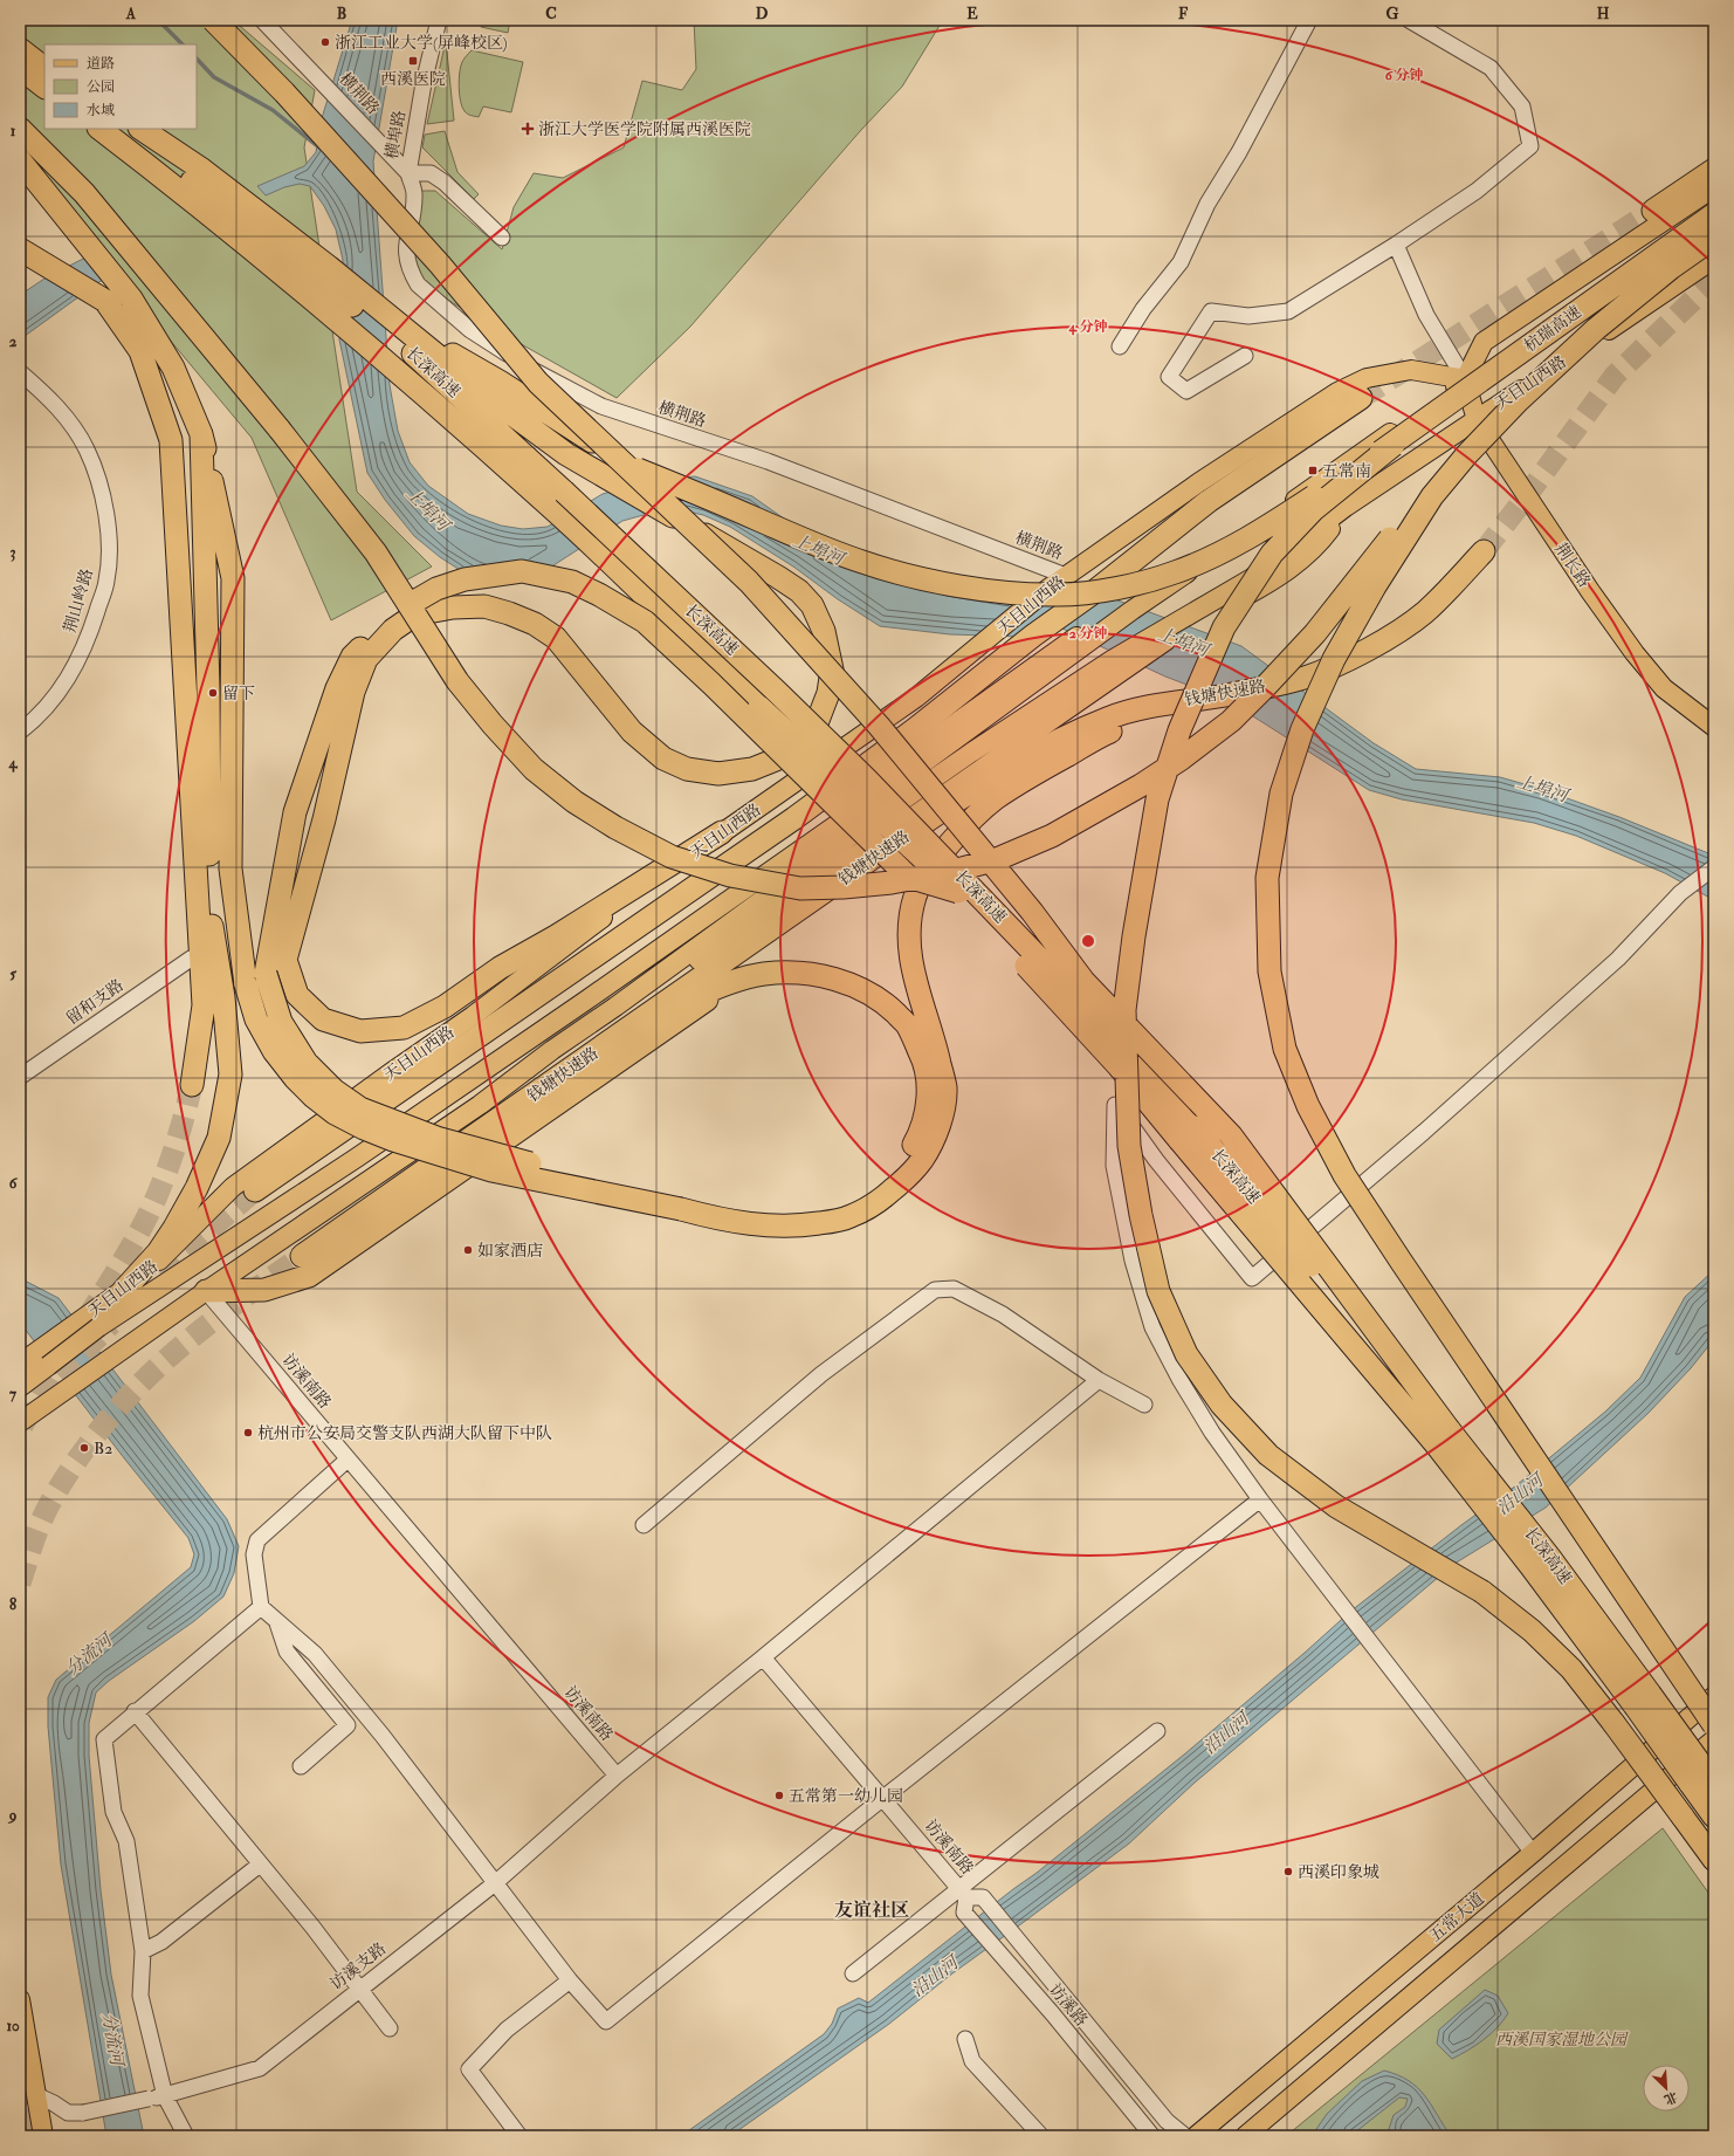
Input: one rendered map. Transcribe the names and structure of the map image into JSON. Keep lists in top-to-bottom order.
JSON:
{
  "streets": {
    "highway": ["杭瑞高速", "长深高速", "钱塘快速路"],
    "main road": ["天目山西路", "荆长路", "五常大道"],
    "street": [
      "横荆路",
      "横埠路",
      "荆山岭路",
      "留和支路",
      "访溪南路",
      "访溪支路",
      "访溪路"
    ]
  },
  "crossings": [
    ["横荆路", "横埠路"],
    ["横荆路", "天目山西路"],
    ["天目山西路", "荆长路"],
    ["天目山西路", "访溪南路"],
    ["访溪南路", "访溪支路"],
    ["访溪南路", "访溪路"]
  ],
  "districts": ["友谊社区"],
  "water": ["上埠河", "沿山河", "分流河"],
  "parks": ["西溪国家湿地公园"],
  "places": {
    "other": [
      "浙江工业大学(屏峰校区)",
      "留下",
      "如家酒店",
      "杭州市公安局交警支队西湖大队留下中队",
      "B2",
      "五常第一幼儿园",
      "西溪印象城"
    ],
    "transit": ["西溪医院", "五常南"],
    "health": ["浙江大学医学院附属西溪医院"]
  },
  "legend": ["道路", "公园", "水域"],
  "north": "bottom right",
  "grid": {
    "columns": [
      "A",
      "B",
      "C",
      "D",
      "E",
      "F",
      "G",
      "H"
    ],
    "rows": [
      "1",
      "2",
      "3",
      "4",
      "5",
      "6",
      "7",
      "8",
      "9",
      "10"
    ]
  },
  "rings": ["6 分钟", "4 分钟", "2 分钟"]
}
